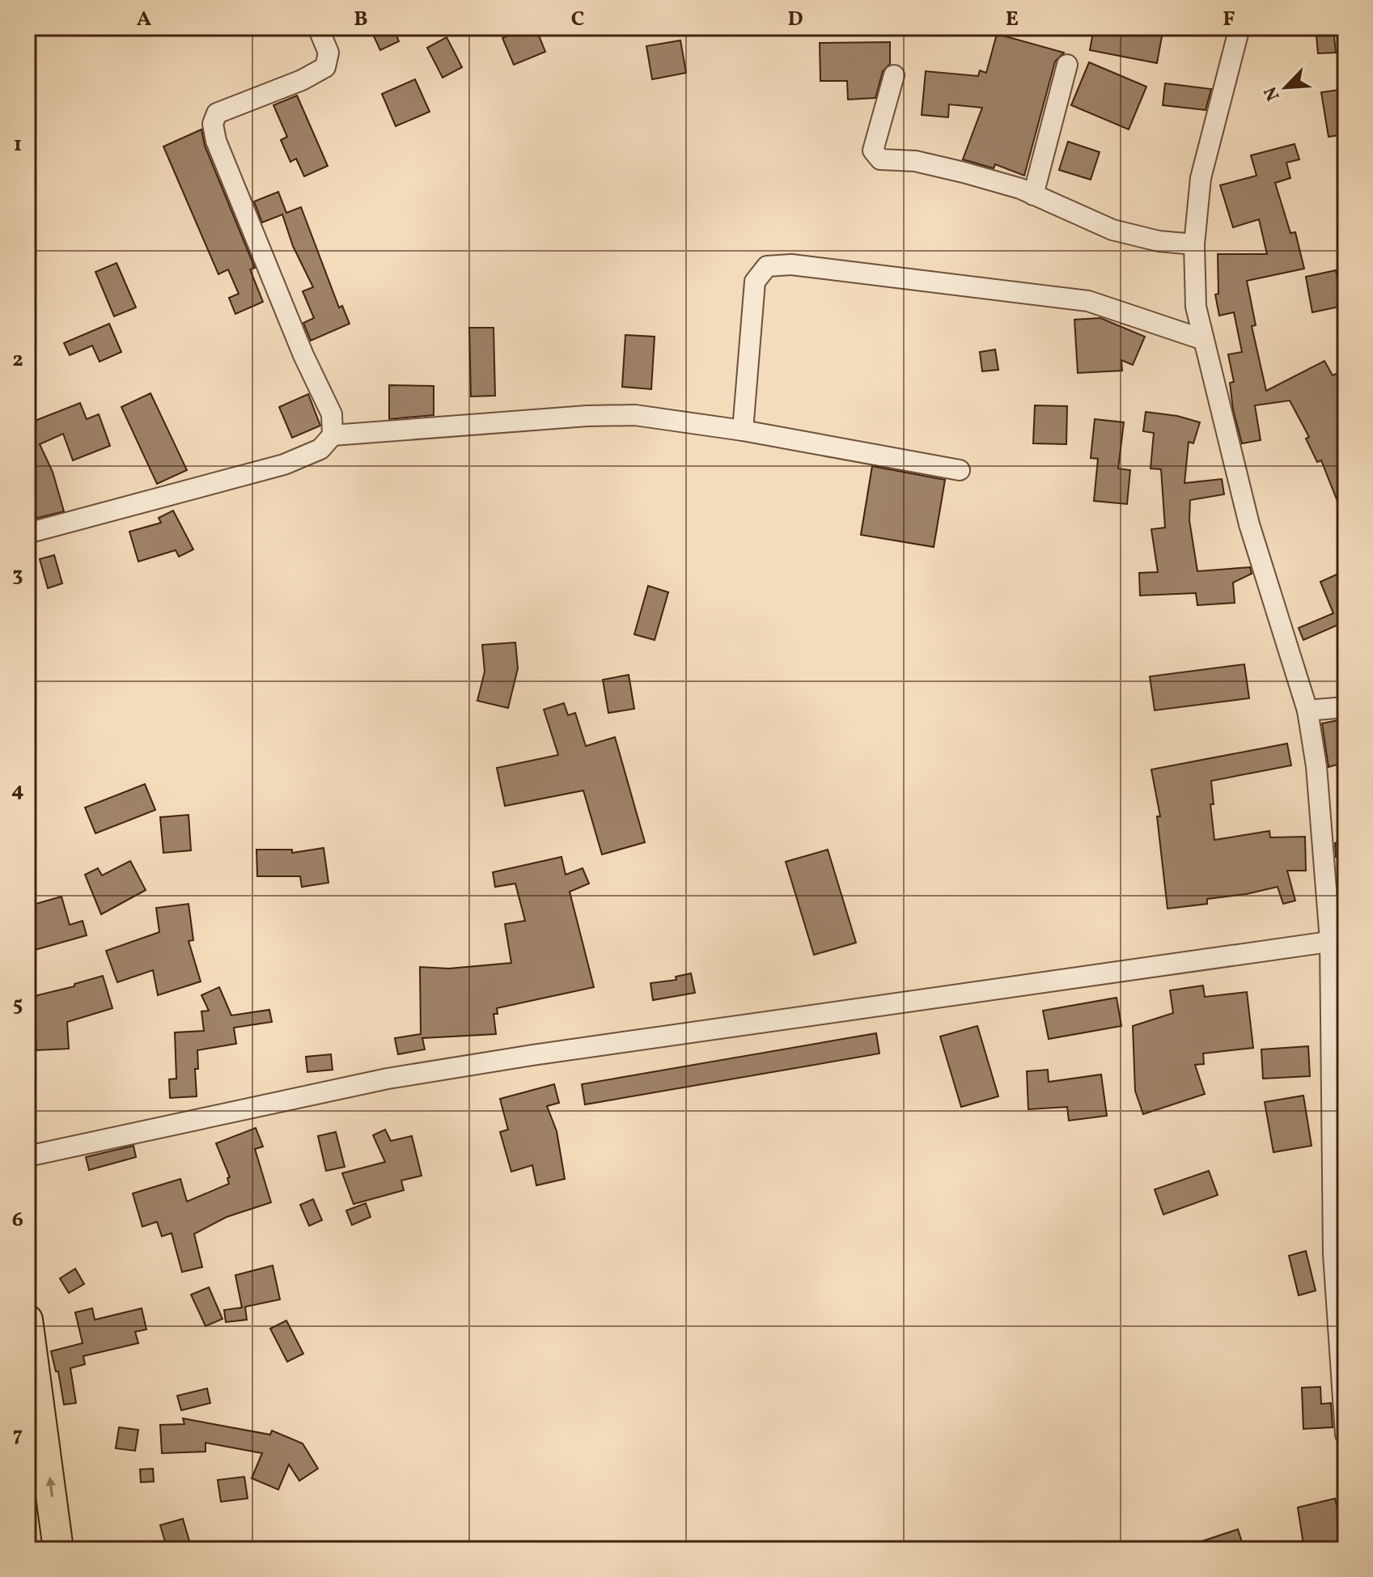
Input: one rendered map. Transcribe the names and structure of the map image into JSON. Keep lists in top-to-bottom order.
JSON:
{
  "north": "bottom left",
  "grid": {
    "columns": [
      "A",
      "B",
      "C",
      "D",
      "E",
      "F"
    ],
    "rows": [
      "1",
      "2",
      "3",
      "4",
      "5",
      "6",
      "7"
    ]
  }
}
